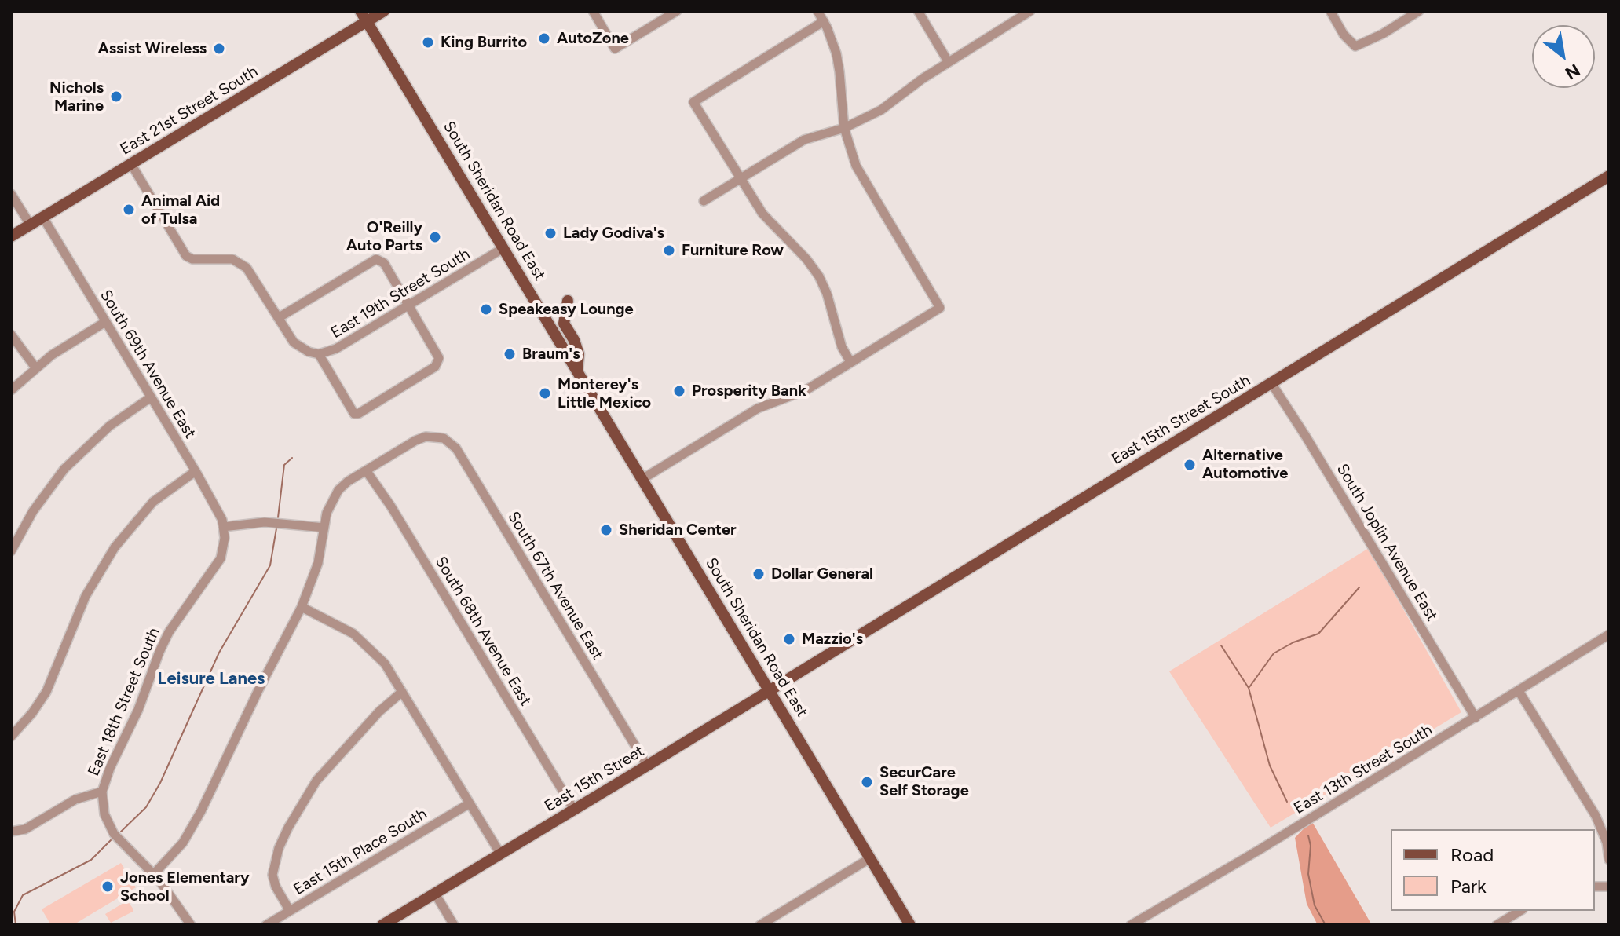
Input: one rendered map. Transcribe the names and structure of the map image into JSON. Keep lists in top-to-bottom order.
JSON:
{
  "streets": {
    "main road": [
      "East 21st Street South",
      "South Sheridan Road East",
      "East 15th Street South",
      "East 15th Street"
    ],
    "street": [
      "East 19th Street South",
      "South 69th Avenue East",
      "South Joplin Avenue East",
      "South 67th Avenue East",
      "South 68th Avenue East",
      "East 18th Street South",
      "East 13th Street South",
      "East 15th Place South"
    ]
  },
  "crossings": [
    ["East 21st Street South", "South Sheridan Road East"],
    ["East 21st Street South", "South 69th Avenue East"],
    ["South Sheridan Road East", "East 19th Street South"],
    ["South Sheridan Road East", "East 15th Street South"],
    ["South Sheridan Road East", "East 15th Street"],
    ["South 69th Avenue East", "East 18th Street South"],
    ["East 15th Street South", "South Joplin Avenue East"],
    ["East 15th Street South", "East 15th Street"],
    ["South Joplin Avenue East", "East 13th Street South"],
    ["South 67th Avenue East", "South 68th Avenue East"],
    ["South 67th Avenue East", "East 15th Street"],
    ["South 68th Avenue East", "East 15th Street"]
  ],
  "districts": ["Leisure Lanes"],
  "places": [
    "AutoZone",
    "King Burrito",
    "Assist Wireless",
    "Nichols Marine",
    "Animal Aid of Tulsa",
    "Lady Godiva's",
    "O'Reilly Auto Parts",
    "Furniture Row",
    "Speakeasy Lounge",
    "Braum's",
    "Prosperity Bank",
    "Monterey's Little Mexico",
    "Alternative Automotive",
    "Sheridan Center",
    "Dollar General",
    "Mazzio's",
    "SecurCare Self Storage",
    "Jones Elementary School"
  ],
  "legend": ["Road", "Park"],
  "north": "bottom right"
}
